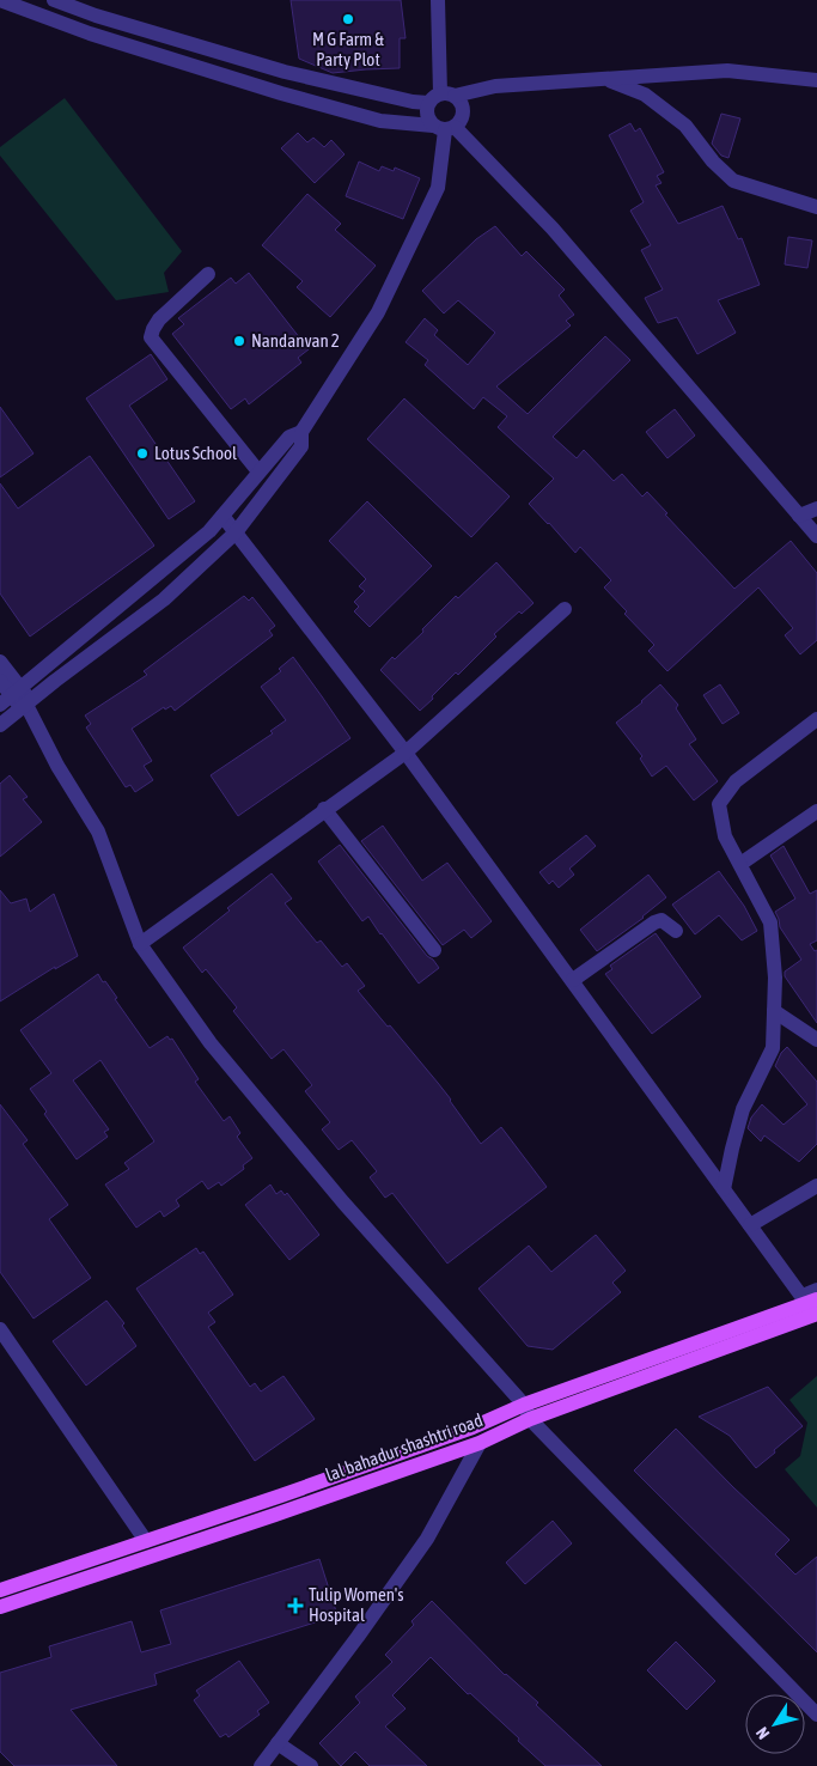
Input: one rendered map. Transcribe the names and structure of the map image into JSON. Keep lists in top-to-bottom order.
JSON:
{
  "streets": {
    "main road": ["lal bahadur shashtri road"]
  },
  "places": {
    "other": ["M G Farm & Party Plot", "Nandanvan 2", "Lotus School"],
    "health": ["Tulip Women's Hospital"]
  },
  "north": "bottom left"
}
